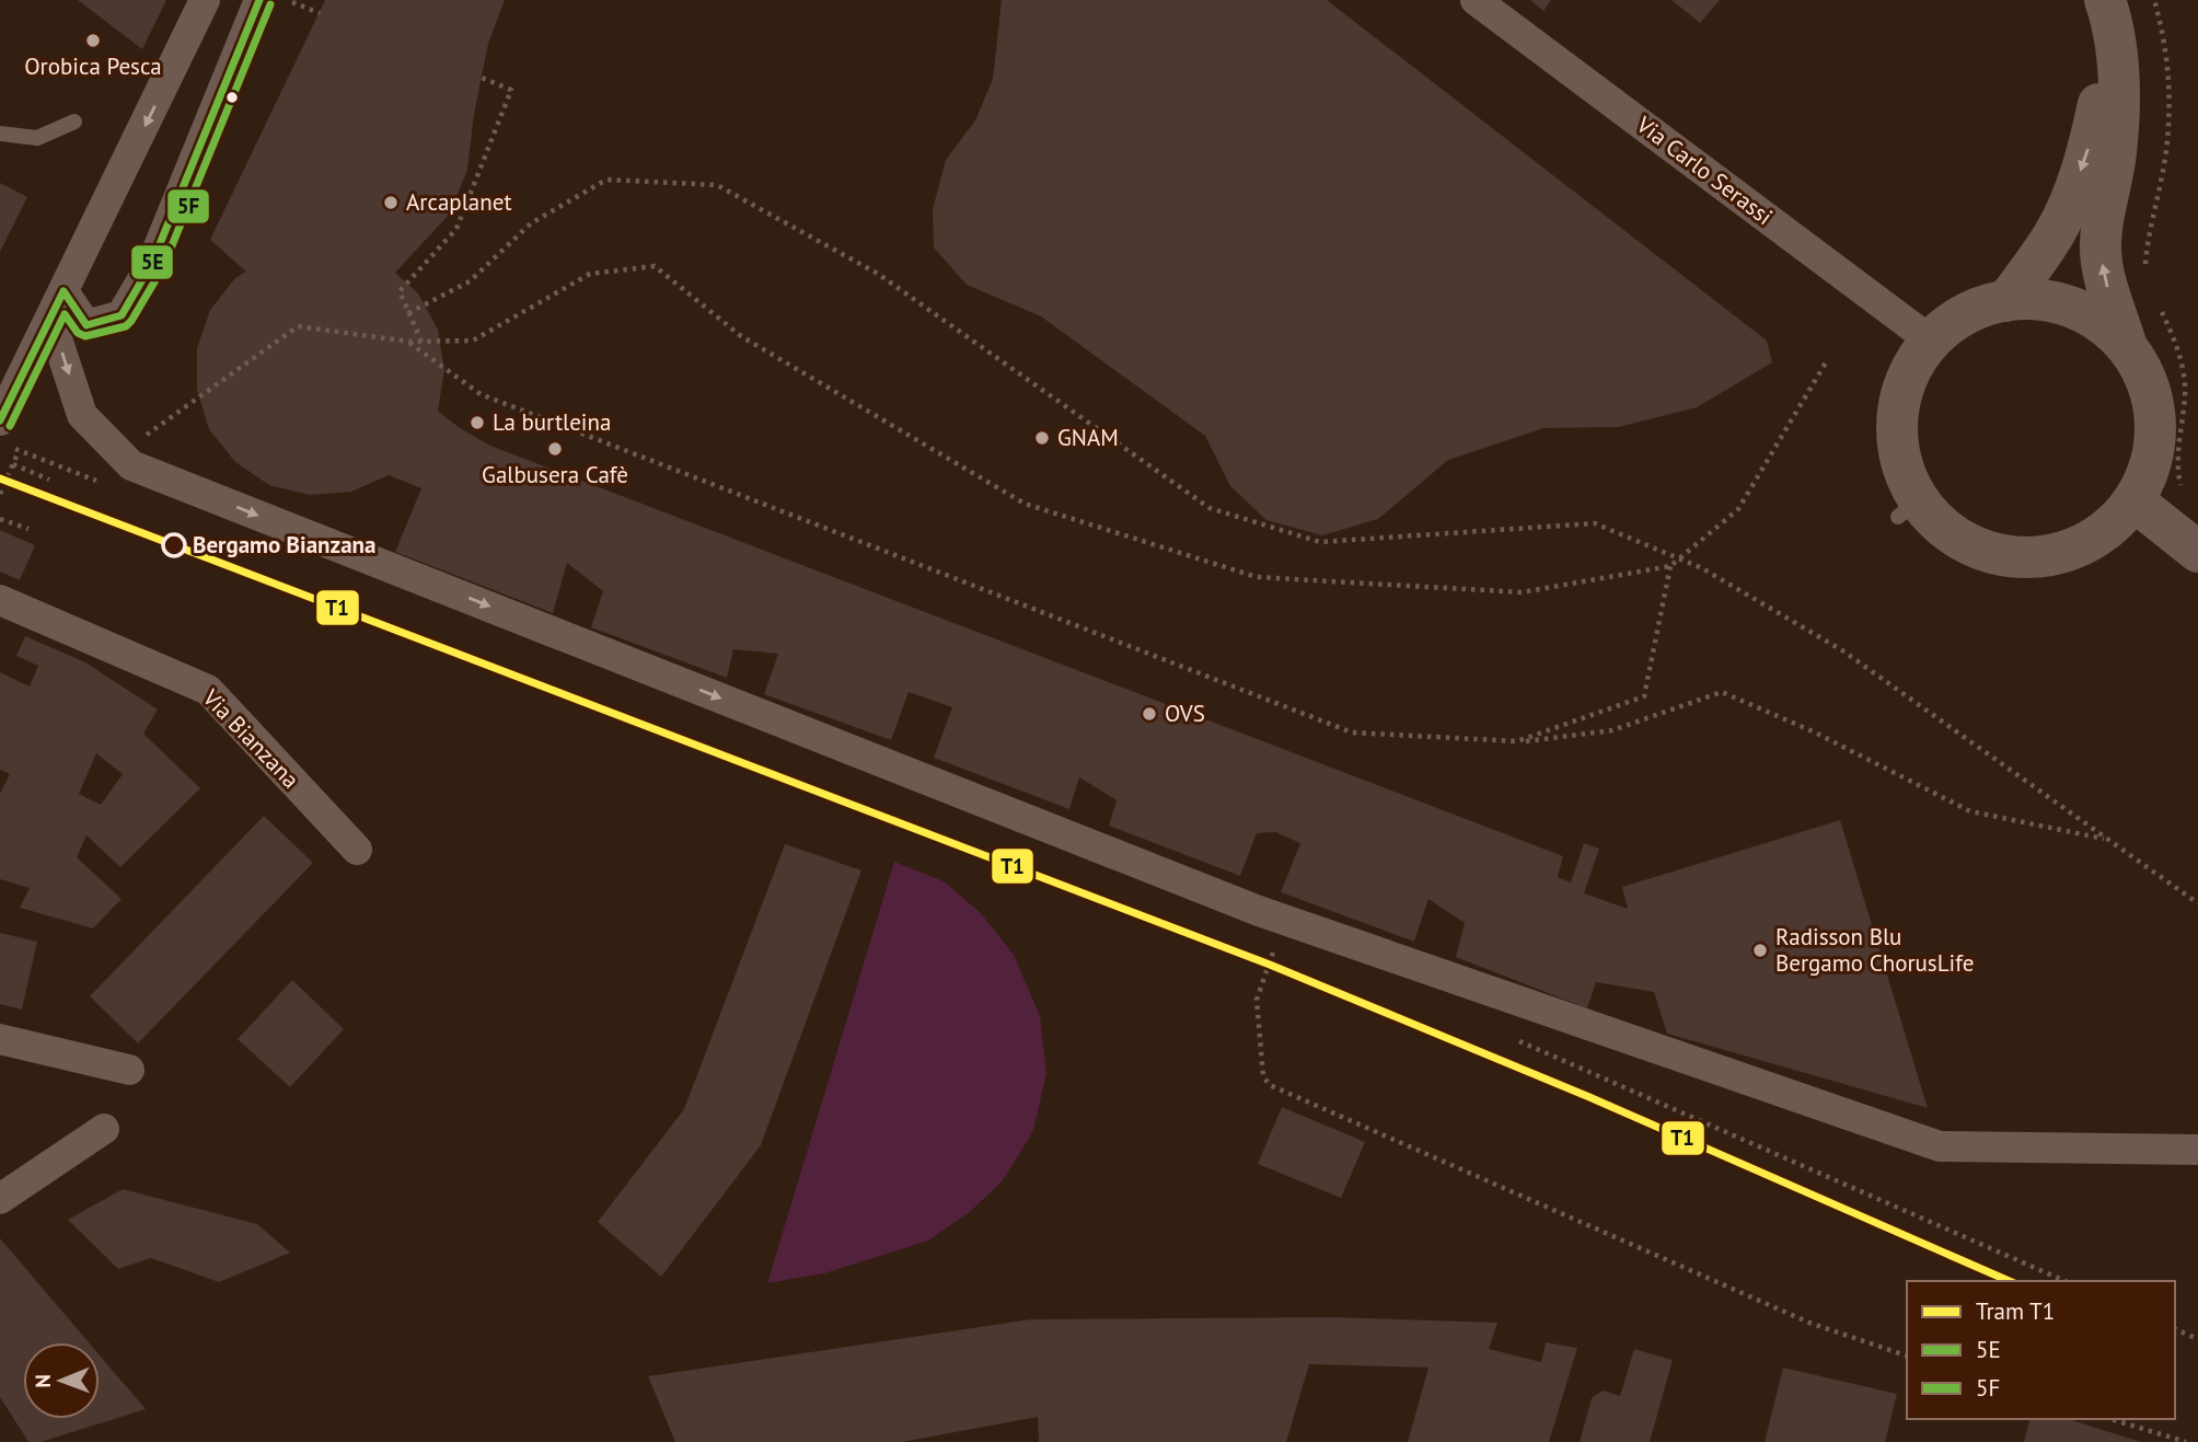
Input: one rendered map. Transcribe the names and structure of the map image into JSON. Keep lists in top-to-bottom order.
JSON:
{
  "streets": {
    "street": ["Via Carlo Serassi", "Via Bianzana"]
  },
  "places": [
    "Orobica Pesca",
    "Arcaplanet",
    "La burtleina",
    "GNAM",
    "Galbusera Cafè",
    "Bergamo Bianzana",
    "OVS",
    "Radisson Blu Bergamo ChorusLife"
  ],
  "lines": ["transit line 5E", "transit line 5F", "tram line T1"],
  "legend": ["Tram T1", "5E", "5F"],
  "north": "left"
}
